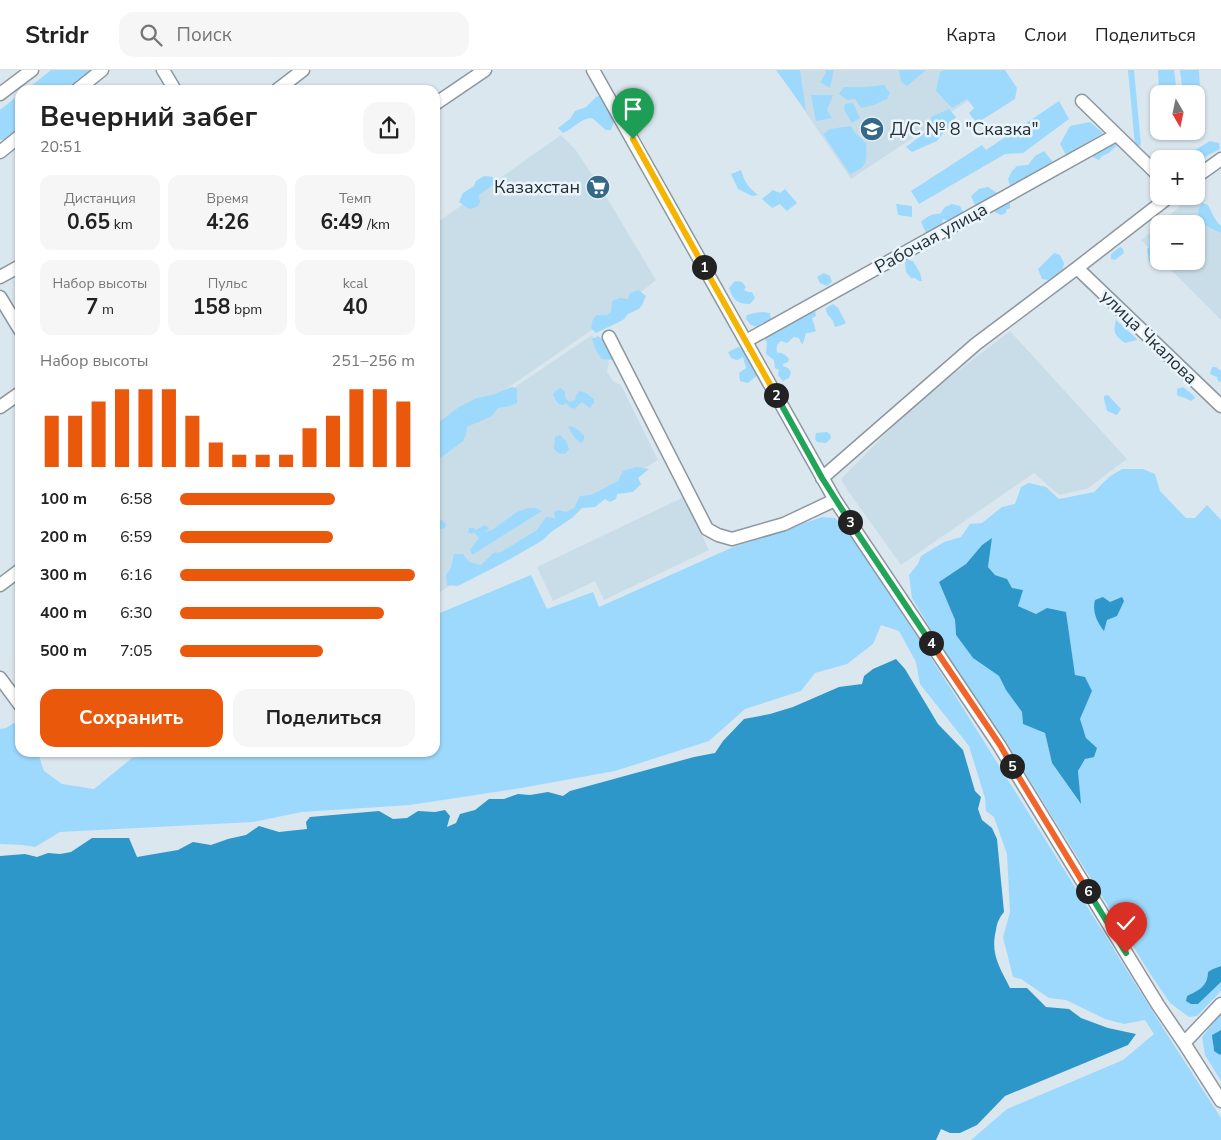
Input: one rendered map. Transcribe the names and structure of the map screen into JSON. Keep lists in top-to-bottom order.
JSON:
{
  "streets": {
    "street": ["Рабочая улица", "улица Чкалова"]
  },
  "places": {
    "school or university": ["Д/С № 8 \"Сказка\""],
    "supermarket": ["Казахстан"]
  },
  "north": "bottom",
  "page": {
    "header": "Stridr",
    "search": "Поиск",
    "nav": ["Карта", "Слои", "Поделиться"],
    "map_buttons": ["+", "−"],
    "heading": ["Вечерний забег", "20:51"],
    "stats": [
      ["Дистанция", "0.65 km"],
      ["Время", "4:26"],
      ["Темп", "6:49 /km"],
      ["Набор высоты", "7 m"],
      ["Пульс", "158 bpm"],
      ["kcal", "40"]
    ],
    "pins": [
      "1",
      "2",
      "3",
      "4",
      "5",
      "6"
    ],
    "chart": ["Набор высоты", "251–256 m"],
    "list": [
      {
        "name": "100 m",
        "note": "6:58"
      },
      {
        "name": "200 m",
        "note": "6:59"
      },
      {
        "name": "300 m",
        "note": "6:16"
      },
      {
        "name": "400 m",
        "note": "6:30"
      },
      {
        "name": "500 m",
        "note": "7:05"
      }
    ],
    "buttons": ["Сохранить", "Поделиться"]
  }
}
